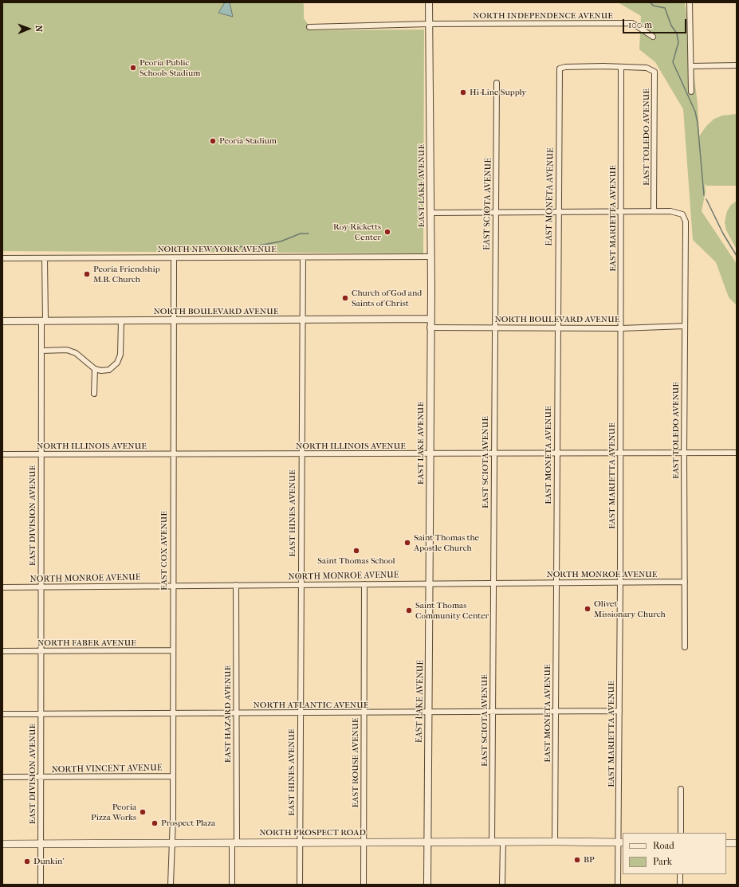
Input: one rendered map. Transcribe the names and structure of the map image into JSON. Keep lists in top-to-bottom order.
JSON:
{
  "streets": {
    "main road": ["NORTH PROSPECT ROAD"],
    "street": [
      "NORTH INDEPENDENCE AVENUE",
      "EAST TOLEDO AVENUE",
      "EAST LAKE AVENUE",
      "EAST MONETA AVENUE",
      "EAST SCIOTA AVENUE",
      "EAST MARIETTA AVENUE",
      "NORTH NEW YORK AVENUE",
      "NORTH BOULEVARD AVENUE",
      "NORTH ILLINOIS AVENUE",
      "EAST HINES AVENUE",
      "EAST DIVISION AVENUE",
      "EAST COX AVENUE",
      "NORTH MONROE AVENUE",
      "NORTH FABER AVENUE",
      "NORTH ATLANTIC AVENUE",
      "EAST HAZARD AVENUE",
      "EAST ROUSE AVENUE",
      "NORTH VINCENT AVENUE"
    ]
  },
  "crossings": [
    ["NORTH INDEPENDENCE AVENUE", "EAST LAKE AVENUE"],
    ["EAST TOLEDO AVENUE", "EAST MONETA AVENUE"],
    ["EAST TOLEDO AVENUE", "EAST MARIETTA AVENUE"],
    ["EAST TOLEDO AVENUE", "NORTH BOULEVARD AVENUE"],
    ["EAST TOLEDO AVENUE", "NORTH ILLINOIS AVENUE"],
    ["EAST TOLEDO AVENUE", "NORTH MONROE AVENUE"],
    ["EAST LAKE AVENUE", "NORTH NEW YORK AVENUE"],
    ["EAST LAKE AVENUE", "NORTH BOULEVARD AVENUE"],
    ["EAST LAKE AVENUE", "NORTH ILLINOIS AVENUE"],
    ["EAST LAKE AVENUE", "NORTH MONROE AVENUE"],
    ["EAST LAKE AVENUE", "NORTH ATLANTIC AVENUE"],
    ["EAST LAKE AVENUE", "NORTH PROSPECT ROAD"],
    ["EAST MONETA AVENUE", "EAST MARIETTA AVENUE"],
    ["EAST MONETA AVENUE", "NORTH BOULEVARD AVENUE"],
    ["EAST MONETA AVENUE", "NORTH ILLINOIS AVENUE"],
    ["EAST MONETA AVENUE", "NORTH MONROE AVENUE"],
    ["EAST MONETA AVENUE", "NORTH ATLANTIC AVENUE"],
    ["EAST MONETA AVENUE", "NORTH PROSPECT ROAD"],
    ["EAST SCIOTA AVENUE", "NORTH BOULEVARD AVENUE"],
    ["EAST SCIOTA AVENUE", "NORTH ILLINOIS AVENUE"],
    ["EAST SCIOTA AVENUE", "NORTH MONROE AVENUE"],
    ["EAST SCIOTA AVENUE", "NORTH ATLANTIC AVENUE"],
    ["EAST SCIOTA AVENUE", "NORTH PROSPECT ROAD"],
    ["EAST MARIETTA AVENUE", "NORTH BOULEVARD AVENUE"],
    ["EAST MARIETTA AVENUE", "NORTH ILLINOIS AVENUE"],
    ["EAST MARIETTA AVENUE", "NORTH MONROE AVENUE"],
    ["EAST MARIETTA AVENUE", "NORTH ATLANTIC AVENUE"],
    ["EAST MARIETTA AVENUE", "NORTH PROSPECT ROAD"],
    ["NORTH NEW YORK AVENUE", "EAST HINES AVENUE"],
    ["NORTH NEW YORK AVENUE", "EAST DIVISION AVENUE"],
    ["NORTH NEW YORK AVENUE", "EAST COX AVENUE"],
    ["NORTH BOULEVARD AVENUE", "EAST HINES AVENUE"],
    ["NORTH BOULEVARD AVENUE", "EAST DIVISION AVENUE"],
    ["NORTH BOULEVARD AVENUE", "EAST COX AVENUE"],
    ["NORTH ILLINOIS AVENUE", "EAST HINES AVENUE"],
    ["NORTH ILLINOIS AVENUE", "EAST DIVISION AVENUE"],
    ["NORTH ILLINOIS AVENUE", "EAST COX AVENUE"],
    ["EAST HINES AVENUE", "NORTH MONROE AVENUE"],
    ["EAST HINES AVENUE", "NORTH ATLANTIC AVENUE"],
    ["EAST HINES AVENUE", "NORTH PROSPECT ROAD"],
    ["EAST DIVISION AVENUE", "NORTH MONROE AVENUE"],
    ["EAST DIVISION AVENUE", "NORTH FABER AVENUE"],
    ["EAST DIVISION AVENUE", "NORTH ATLANTIC AVENUE"],
    ["EAST DIVISION AVENUE", "NORTH VINCENT AVENUE"],
    ["EAST DIVISION AVENUE", "NORTH PROSPECT ROAD"],
    ["EAST COX AVENUE", "NORTH MONROE AVENUE"],
    ["EAST COX AVENUE", "NORTH FABER AVENUE"],
    ["EAST COX AVENUE", "NORTH ATLANTIC AVENUE"],
    ["EAST COX AVENUE", "NORTH VINCENT AVENUE"],
    ["EAST COX AVENUE", "NORTH PROSPECT ROAD"],
    ["NORTH MONROE AVENUE", "EAST HAZARD AVENUE"],
    ["NORTH MONROE AVENUE", "EAST ROUSE AVENUE"],
    ["NORTH ATLANTIC AVENUE", "EAST HAZARD AVENUE"],
    ["NORTH ATLANTIC AVENUE", "EAST ROUSE AVENUE"],
    ["EAST HAZARD AVENUE", "NORTH PROSPECT ROAD"],
    ["EAST ROUSE AVENUE", "NORTH PROSPECT ROAD"]
  ],
  "places": [
    "Peoria Public Schools Stadium",
    "Hi-Line Supply",
    "Peoria Stadium",
    "Roy Ricketts Center",
    "Peoria Friendship M.B. Church",
    "Church of God and Saints of Christ",
    "Saint Thomas the Apostle Church",
    "Saint Thomas School",
    "Olivet Missionary Church",
    "Saint Thomas Community Center",
    "Peoria Pizza Works",
    "Prospect Plaza",
    "BP",
    "Dunkin'"
  ],
  "legend": ["Road", "Park"],
  "scale_bar": "100 m",
  "north": "right"
}
